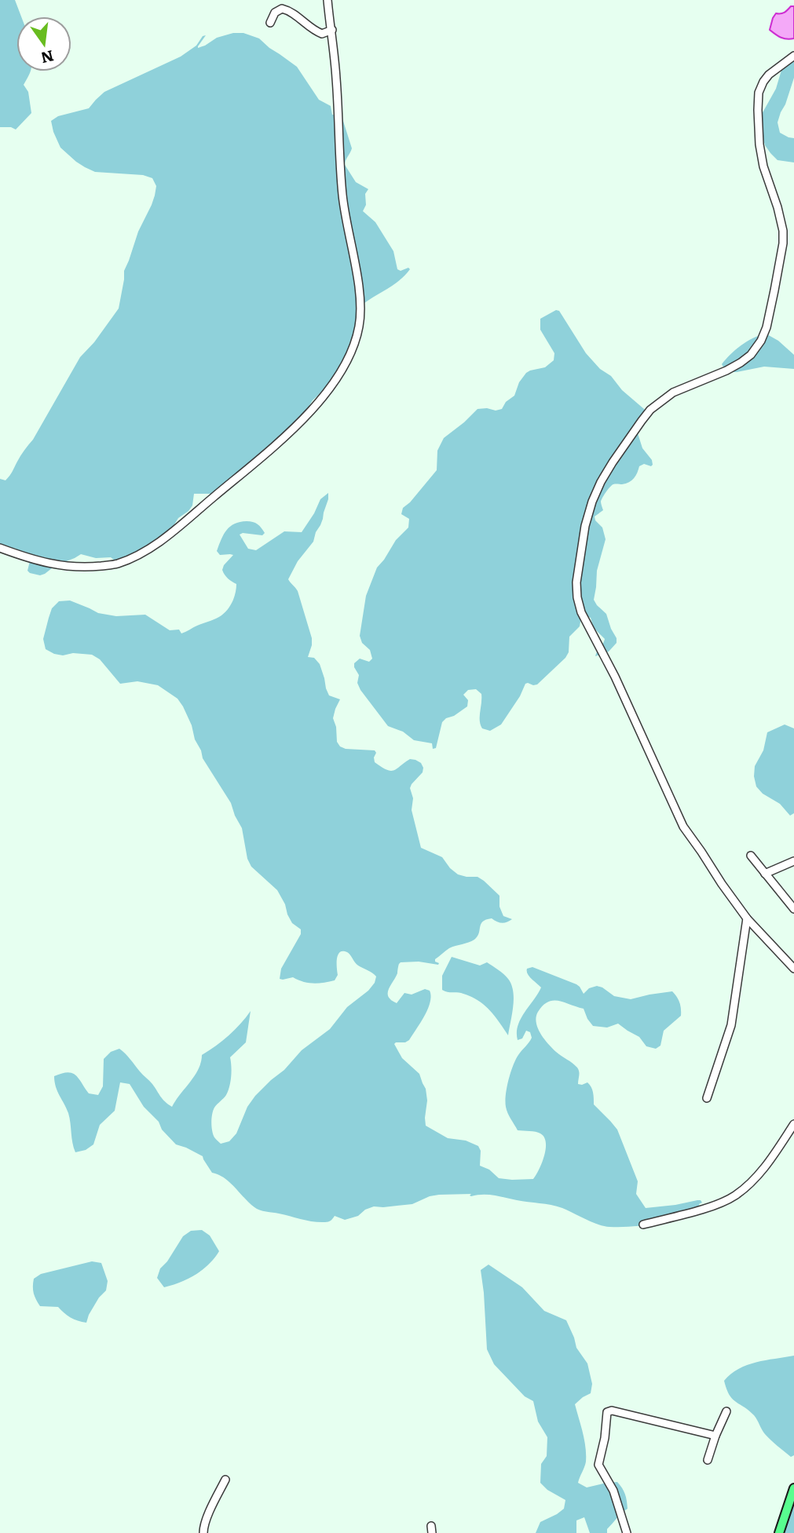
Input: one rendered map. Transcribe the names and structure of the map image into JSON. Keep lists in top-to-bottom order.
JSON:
{
  "north": "bottom"
}
